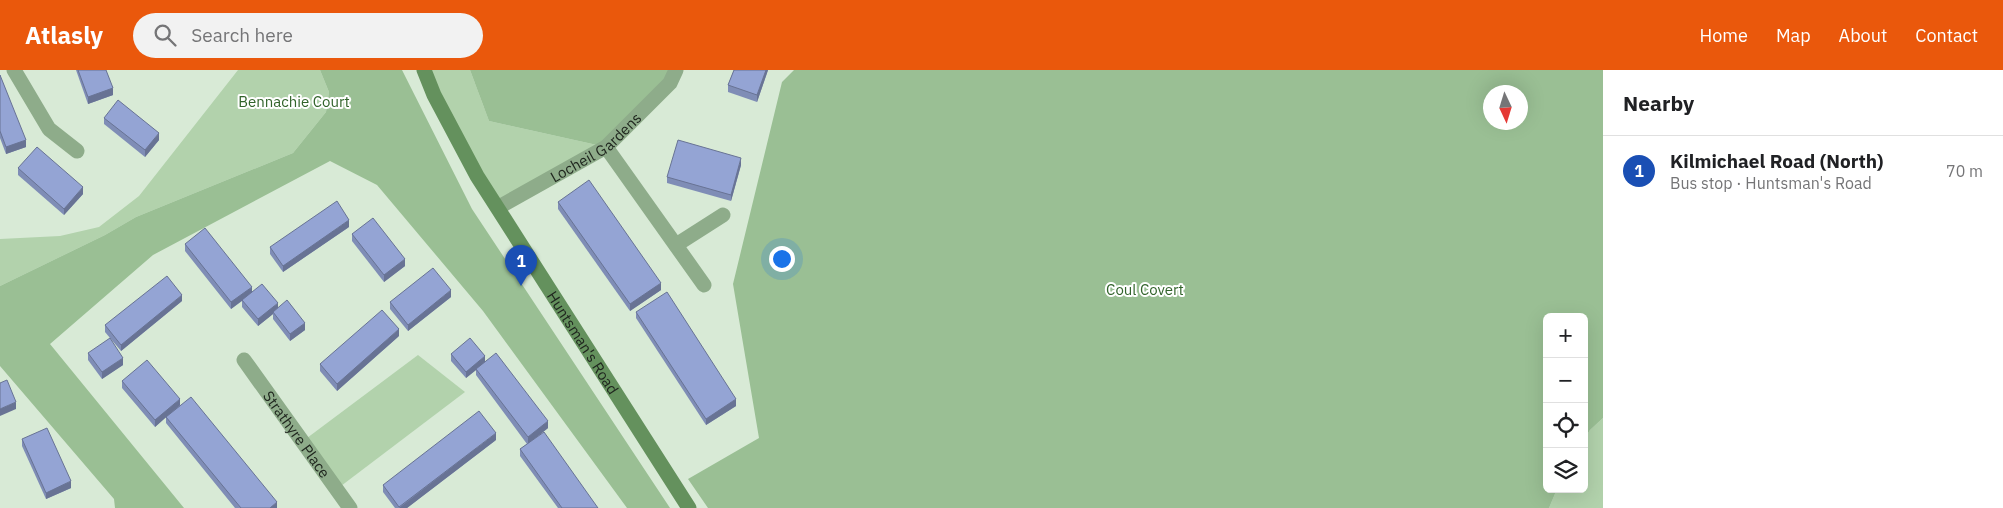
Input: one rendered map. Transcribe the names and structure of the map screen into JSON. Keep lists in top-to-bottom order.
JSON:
{
  "streets": {
    "street": ["Locheil Gardens", "Huntsman's Road", "Strathyre Place"]
  },
  "crossings": [
    ["Locheil Gardens", "Huntsman's Road"]
  ],
  "parks": ["Bennachie Court", "Coul Covert"],
  "north": "bottom",
  "page": {
    "header": "Atlasly",
    "search": "Search here",
    "nav": [
      "Home",
      "Map",
      "About",
      "Contact"
    ],
    "heading": "Nearby",
    "list": [
      {
        "mark": "1",
        "name": "Kilmichael Road (North)",
        "note": "Bus stop · Huntsman's Road",
        "value": "70 m"
      }
    ],
    "pins": "1",
    "map_buttons": ["+", "−"]
  }
}
